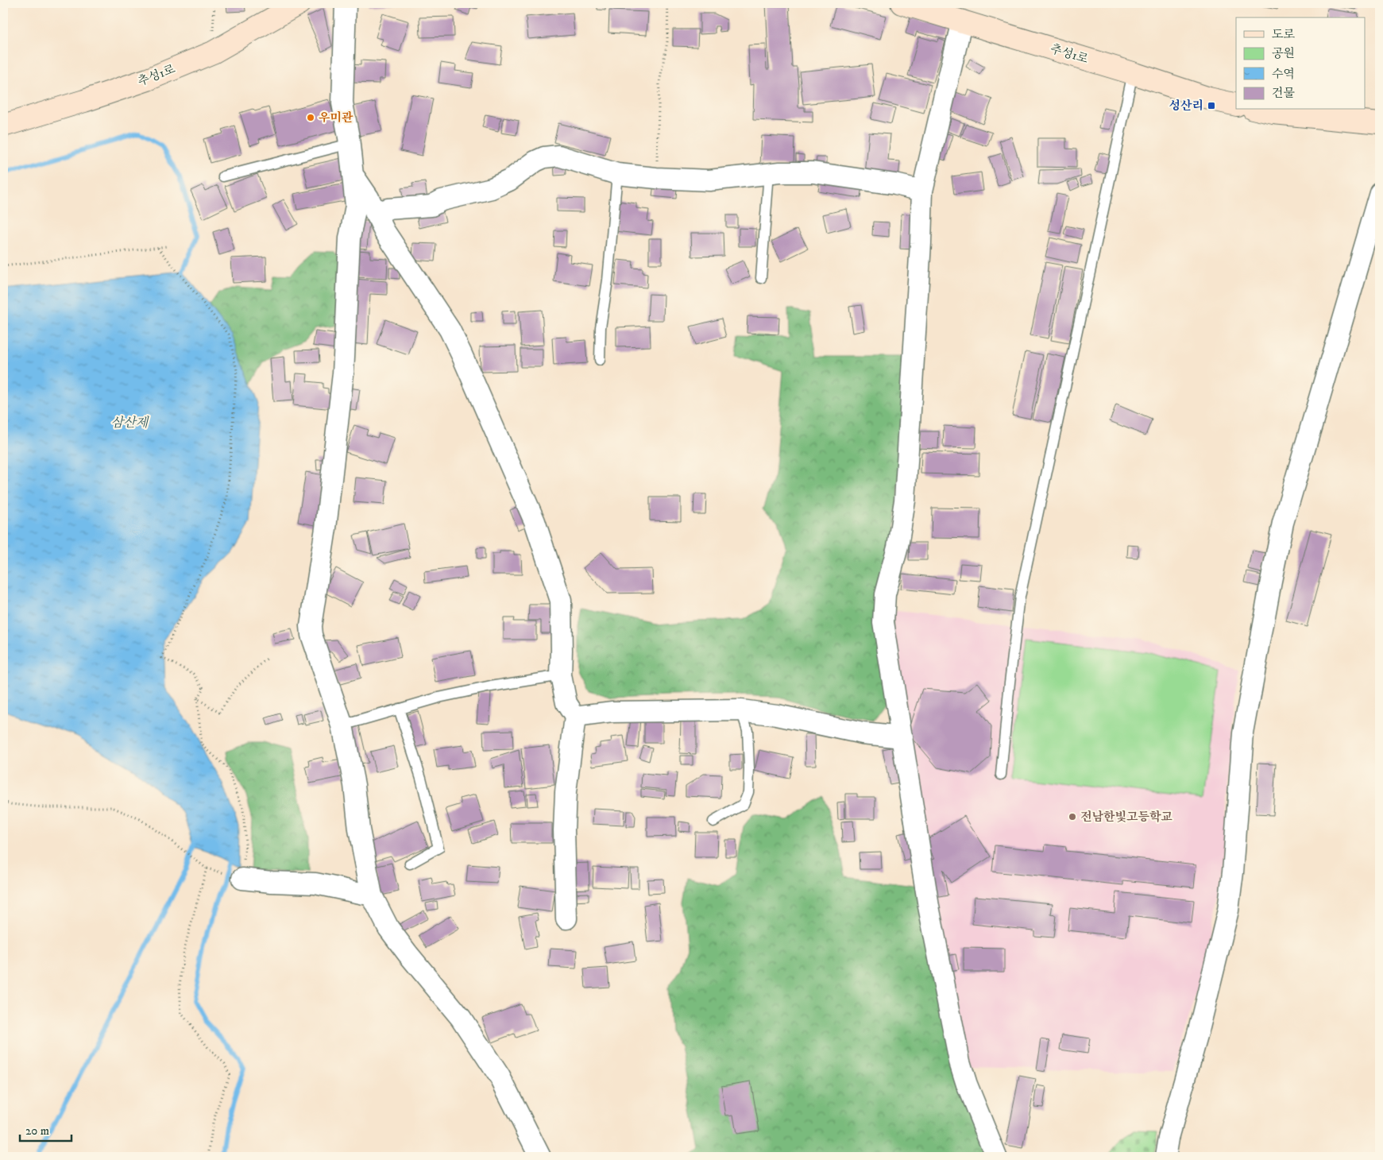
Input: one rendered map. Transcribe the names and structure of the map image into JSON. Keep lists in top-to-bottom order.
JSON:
{
  "streets": {
    "street": ["추성1로"]
  },
  "water": ["삼산제"],
  "places": {
    "transit": ["성산리"],
    "other": ["우미관", "전남한빛고등학교"]
  },
  "legend": [
    "도로",
    "공원",
    "수역",
    "건물"
  ],
  "scale_bar": "20 m"
}
